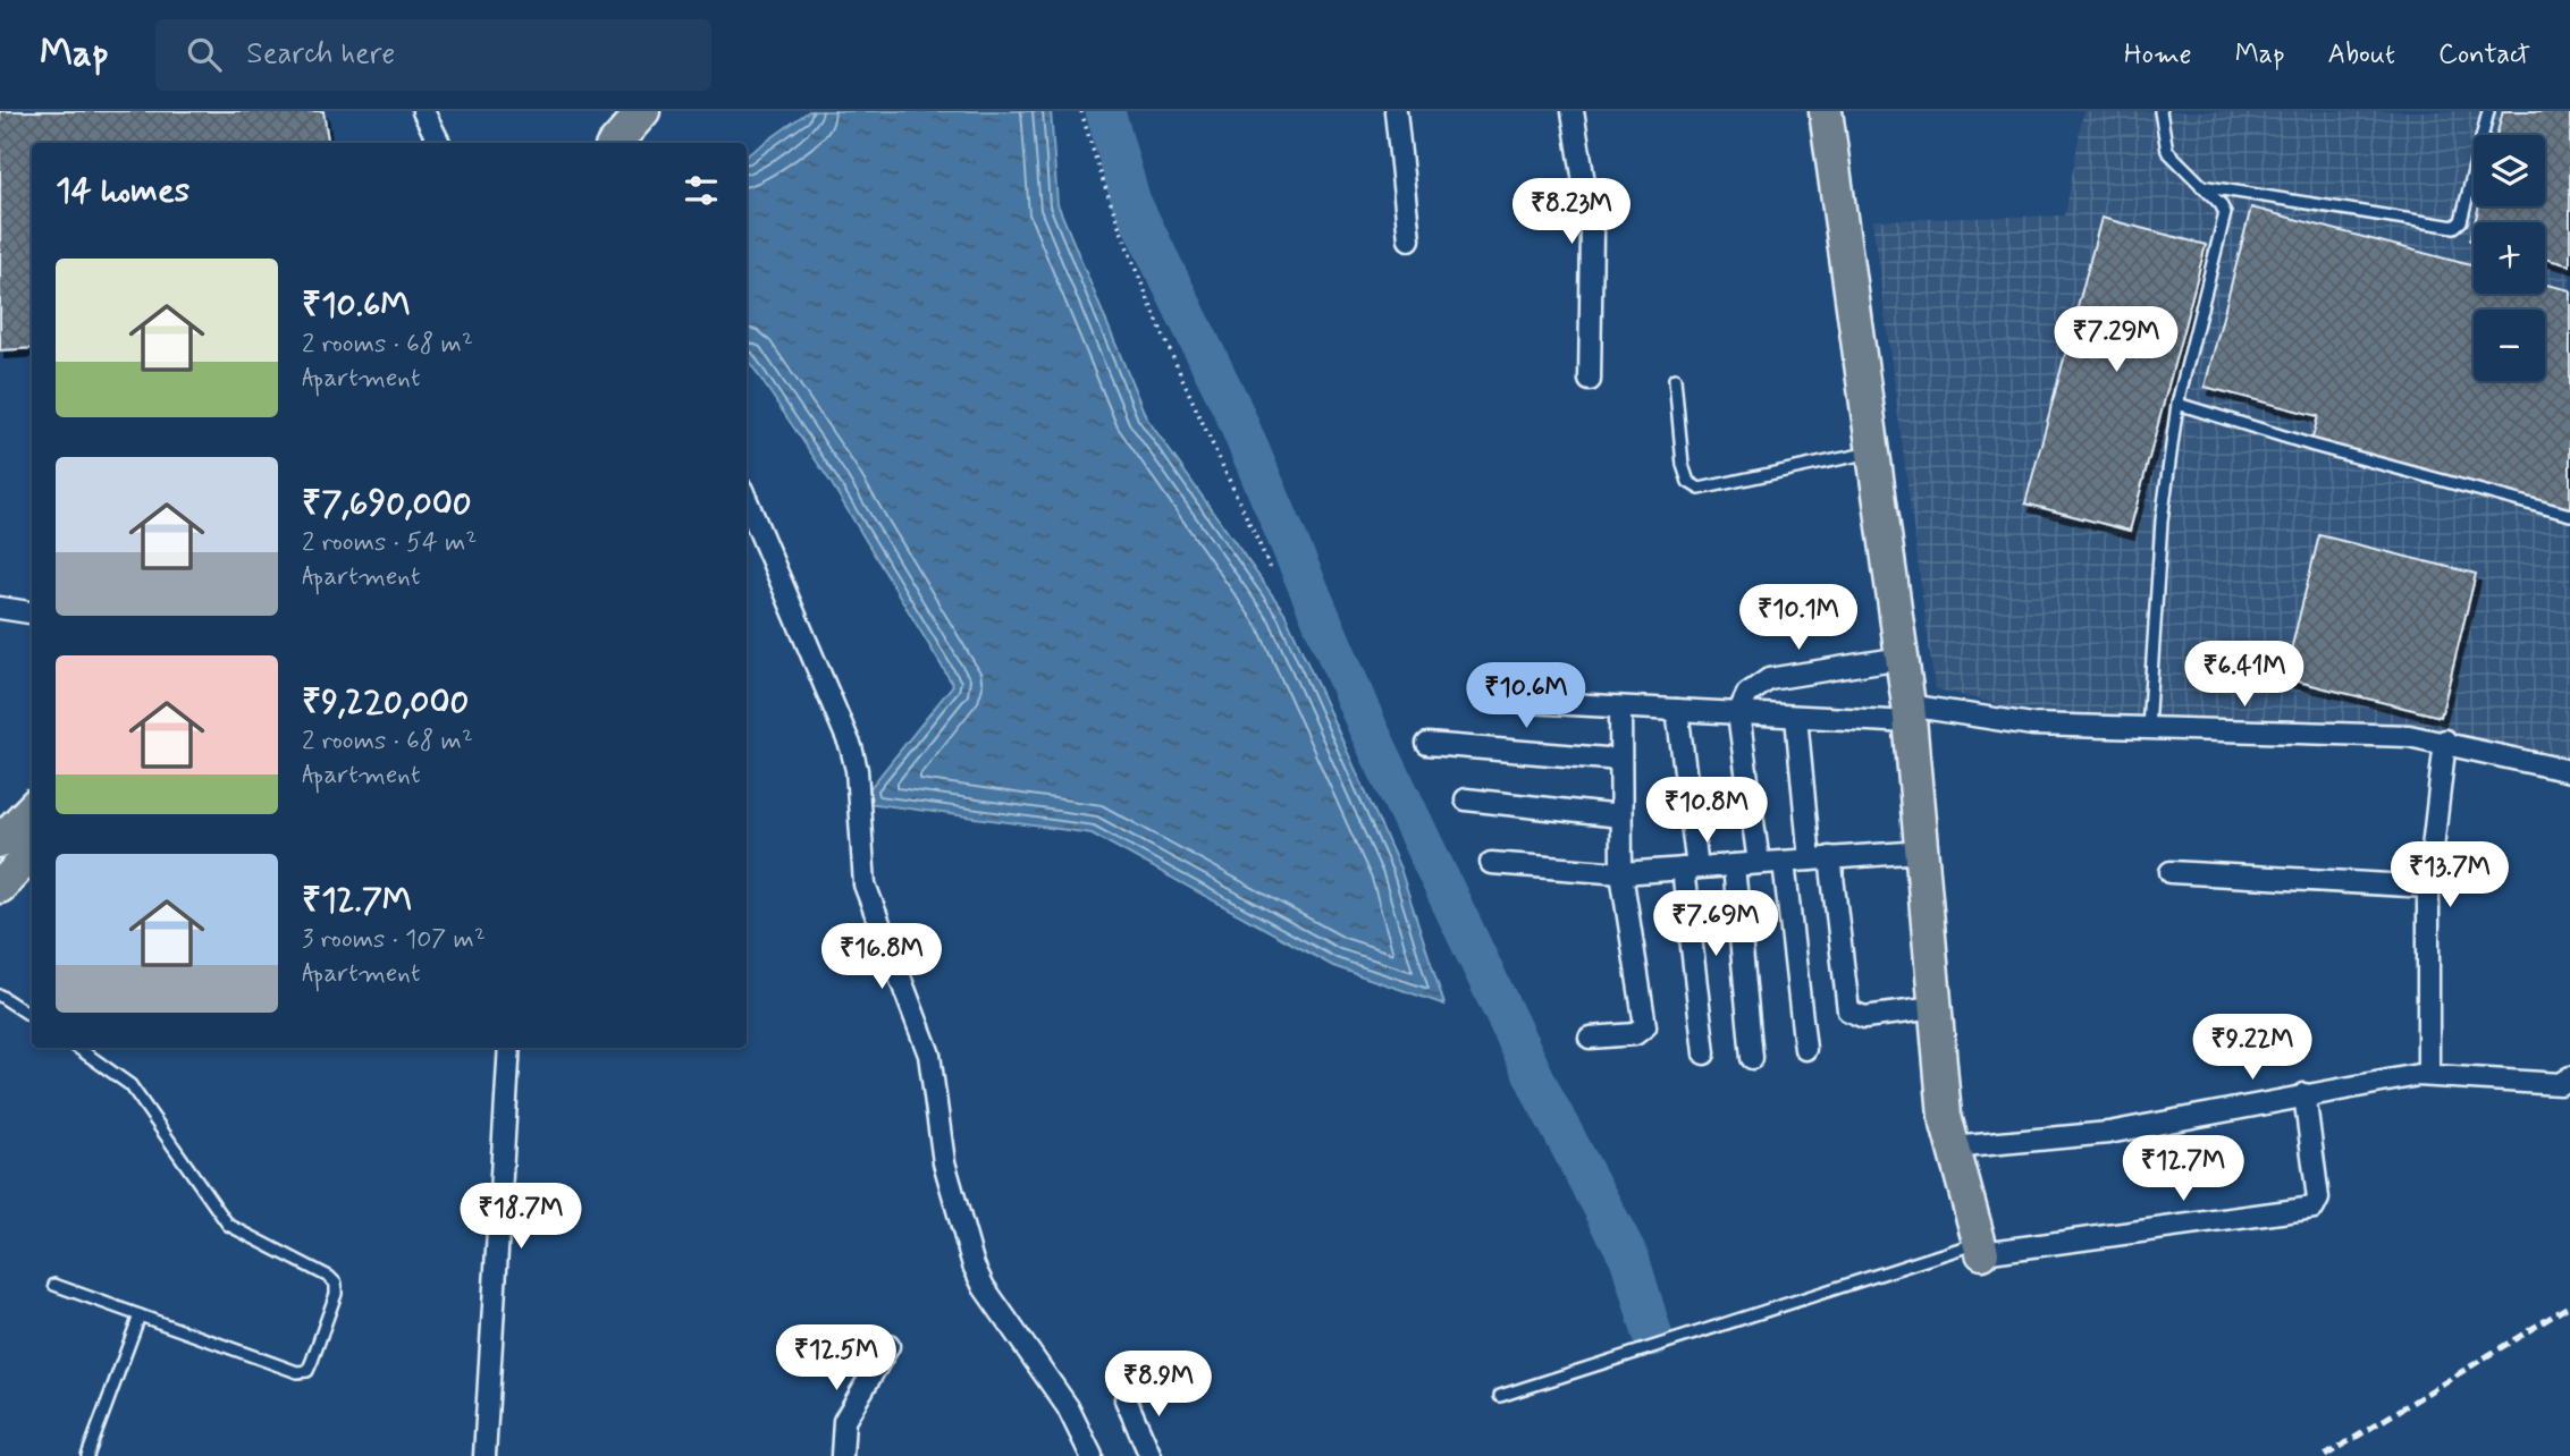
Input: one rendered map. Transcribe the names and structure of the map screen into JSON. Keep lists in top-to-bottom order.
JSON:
{
  "page": {
    "header": "Map",
    "search": "Search here",
    "nav": [
      "Home",
      "Map",
      "About",
      "Contact"
    ],
    "map_buttons": ["+", "−"],
    "heading": "14 homes",
    "price": [
      "₹8.23M",
      "₹7.29M",
      "₹10.1M",
      "₹6.41M",
      "₹10.6M",
      "₹10.8M",
      "₹13.7M",
      "₹7.69M",
      "₹16.8M",
      "₹9.22M",
      "₹12.7M",
      "₹18.7M",
      "₹12.5M",
      "₹8.9M"
    ],
    "list": [
      {
        "name": "₹10.6M",
        "note": "2 rooms · 68 m² · Apartment"
      },
      {
        "name": "₹7,690,000",
        "note": "2 rooms · 54 m² · Apartment"
      },
      {
        "name": "₹9,220,000",
        "note": "2 rooms · 68 m² · Apartment"
      },
      {
        "name": "₹12.7M",
        "note": "3 rooms · 107 m² · Apartment"
      }
    ]
  }
}
